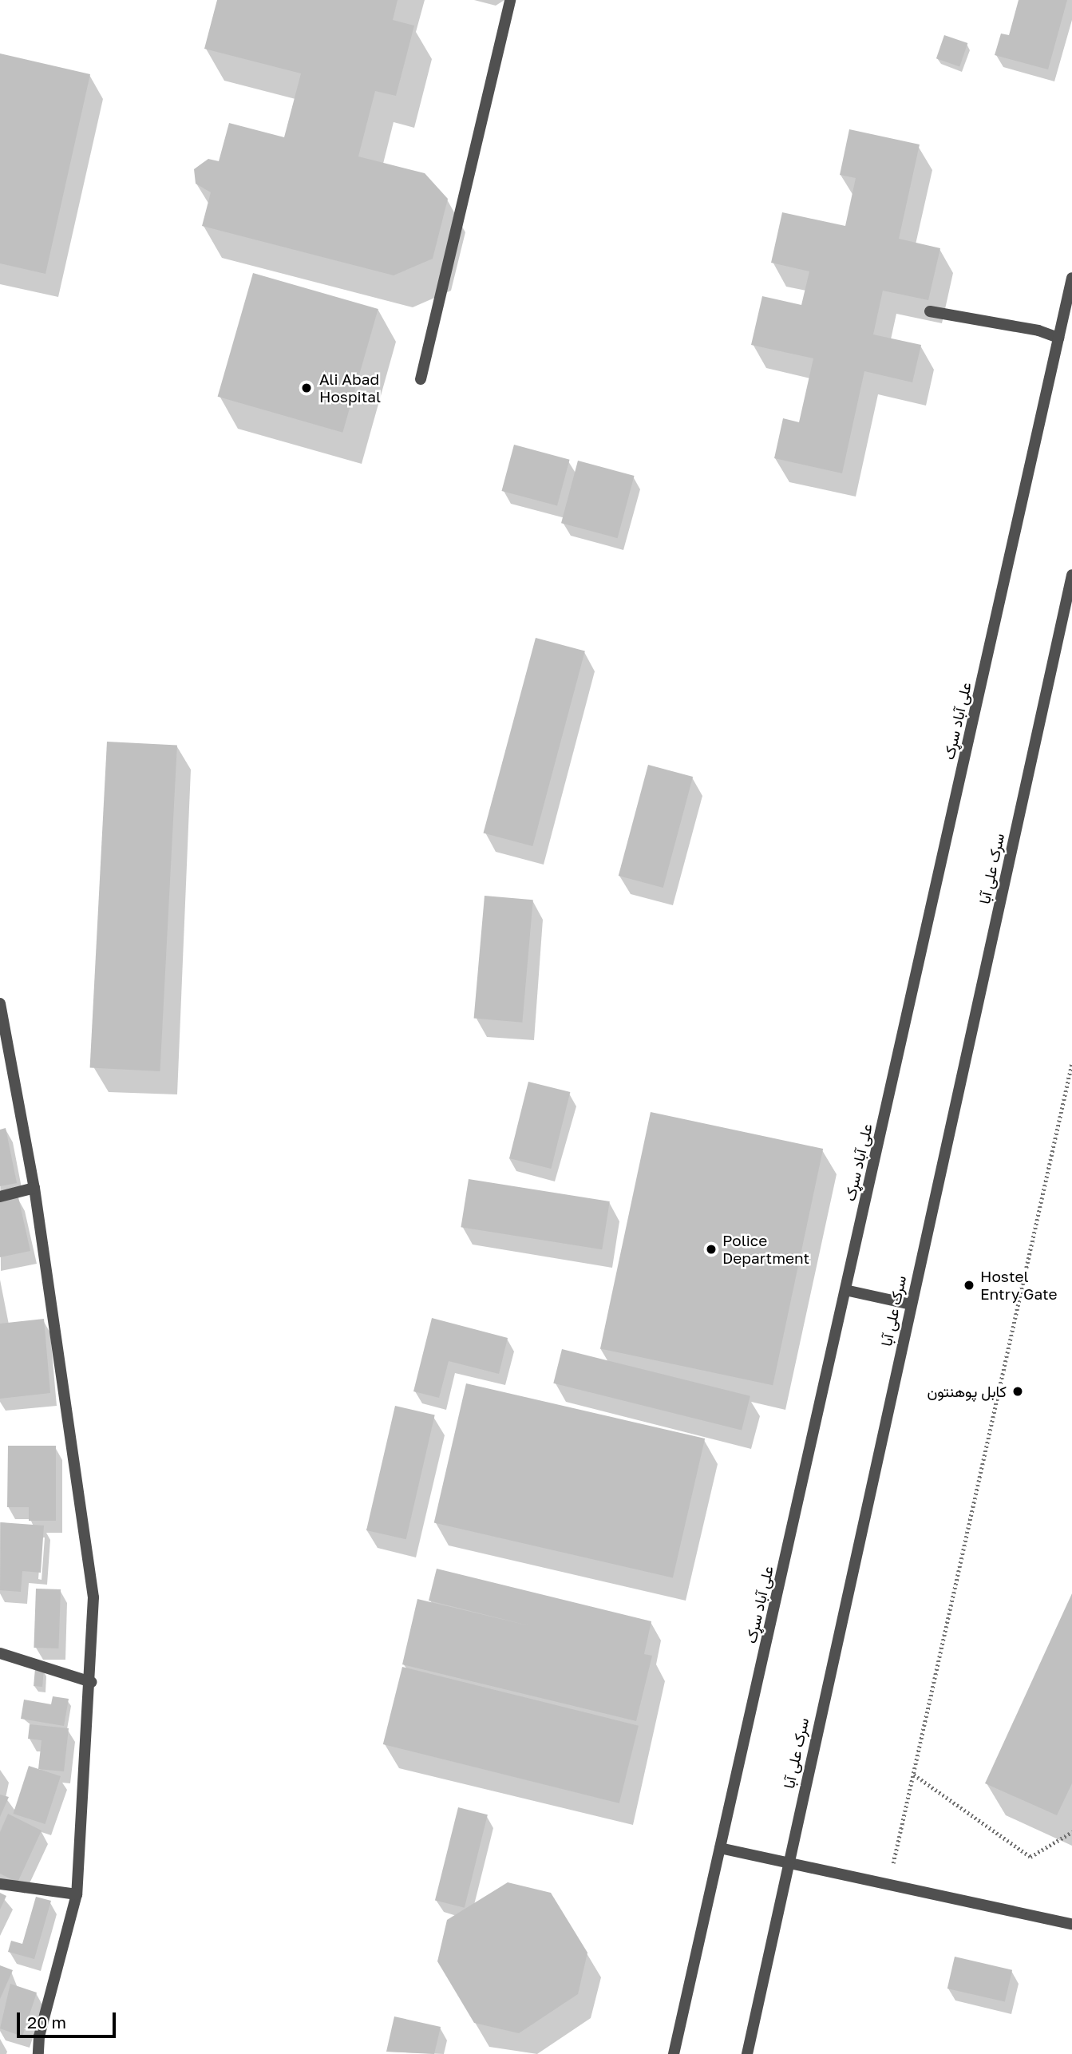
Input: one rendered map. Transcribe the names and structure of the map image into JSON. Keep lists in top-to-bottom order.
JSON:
{
  "streets": {
    "street": ["علی آباد سړک", "سرک علی آبا"]
  },
  "places": [
    "Ali Abad Hospital",
    "Police Department",
    "Hostel Entry Gate",
    "کابل پوهنتون"
  ],
  "scale_bar": "20 m"
}
